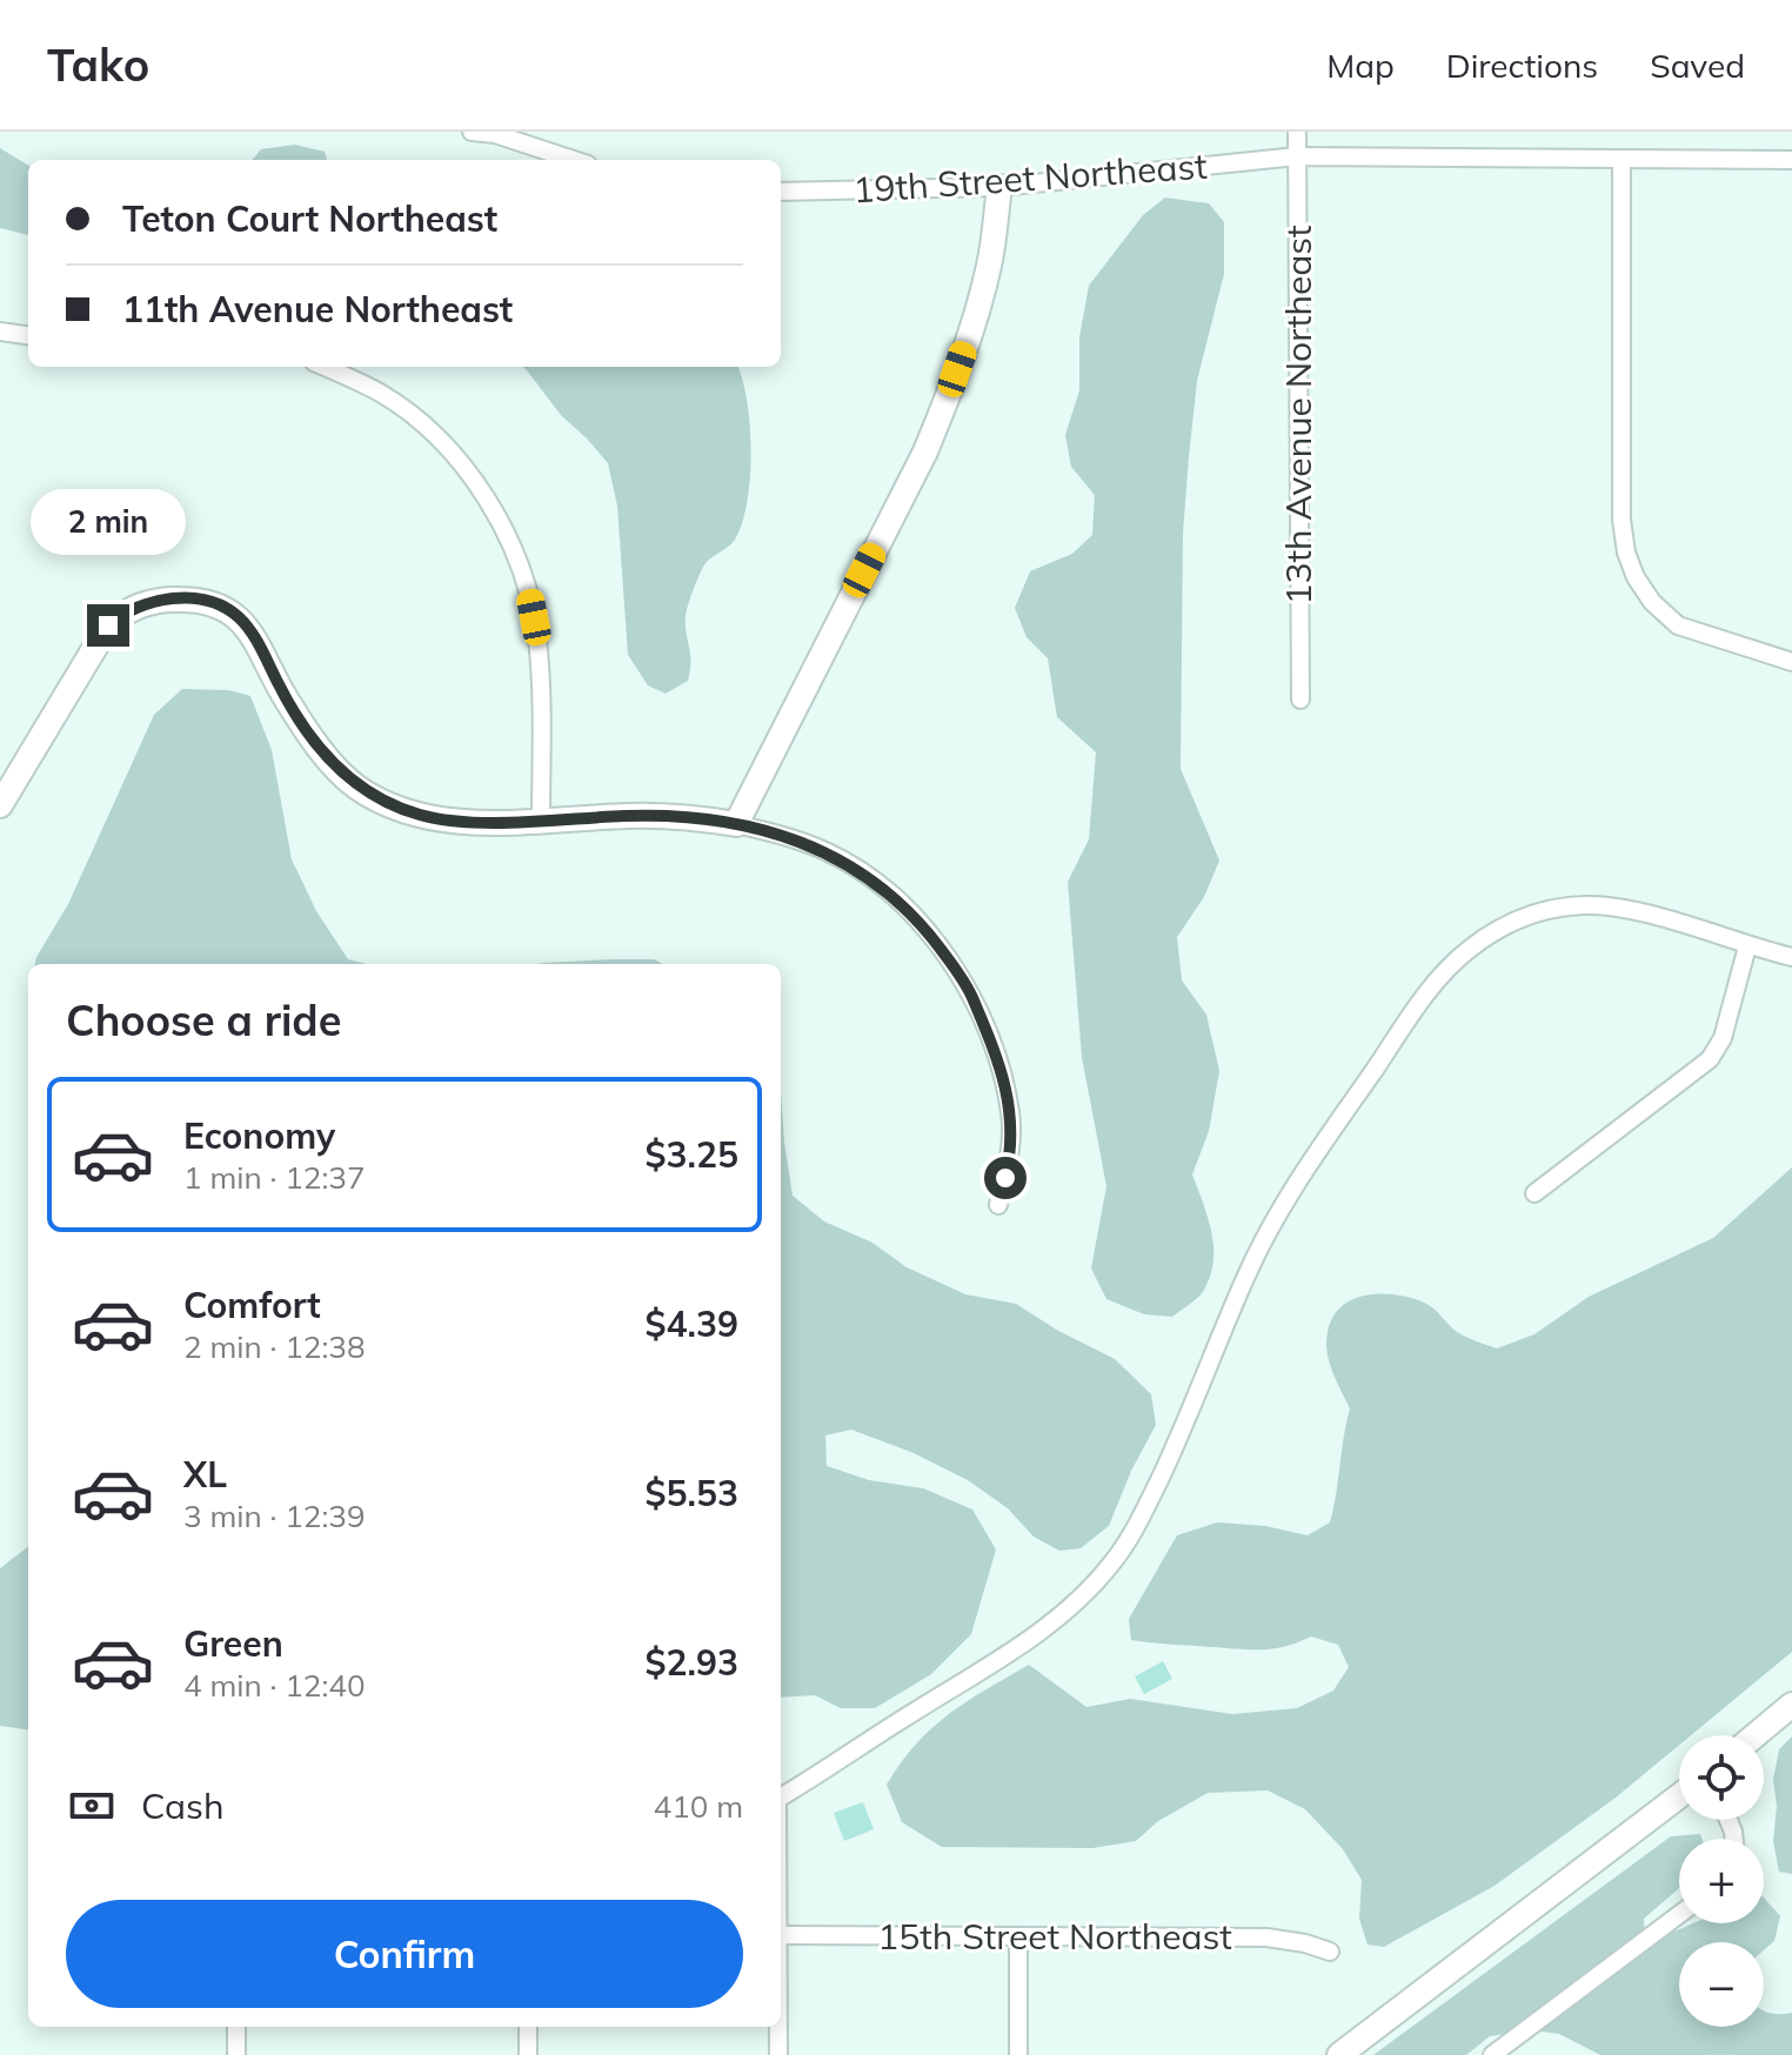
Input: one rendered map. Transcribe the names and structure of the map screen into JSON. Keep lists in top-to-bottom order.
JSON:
{
  "streets": {
    "street": ["19th Street Northeast", "13th Avenue Northeast", "15th Street Northeast"]
  },
  "crossings": [
    ["19th Street Northeast", "13th Avenue Northeast"]
  ],
  "page": {
    "header": "Tako",
    "nav": ["Map", "Directions", "Saved"],
    "banner": ["Teton Court Northeast", "11th Avenue Northeast"],
    "bubble": "2 min",
    "heading": "Choose a ride",
    "list": [
      {
        "name": "Economy",
        "note": "1 min · 12:37",
        "value": "$3.25"
      },
      {
        "name": "Comfort",
        "note": "2 min · 12:38",
        "value": "$4.39"
      },
      {
        "name": "XL",
        "note": "3 min · 12:39",
        "value": "$5.53"
      },
      {
        "name": "Green",
        "note": "4 min · 12:40",
        "value": "$2.93"
      }
    ],
    "map_buttons": ["+", "−"],
    "pay": ["Cash", "410 m"],
    "buttons": "Confirm"
  }
}
